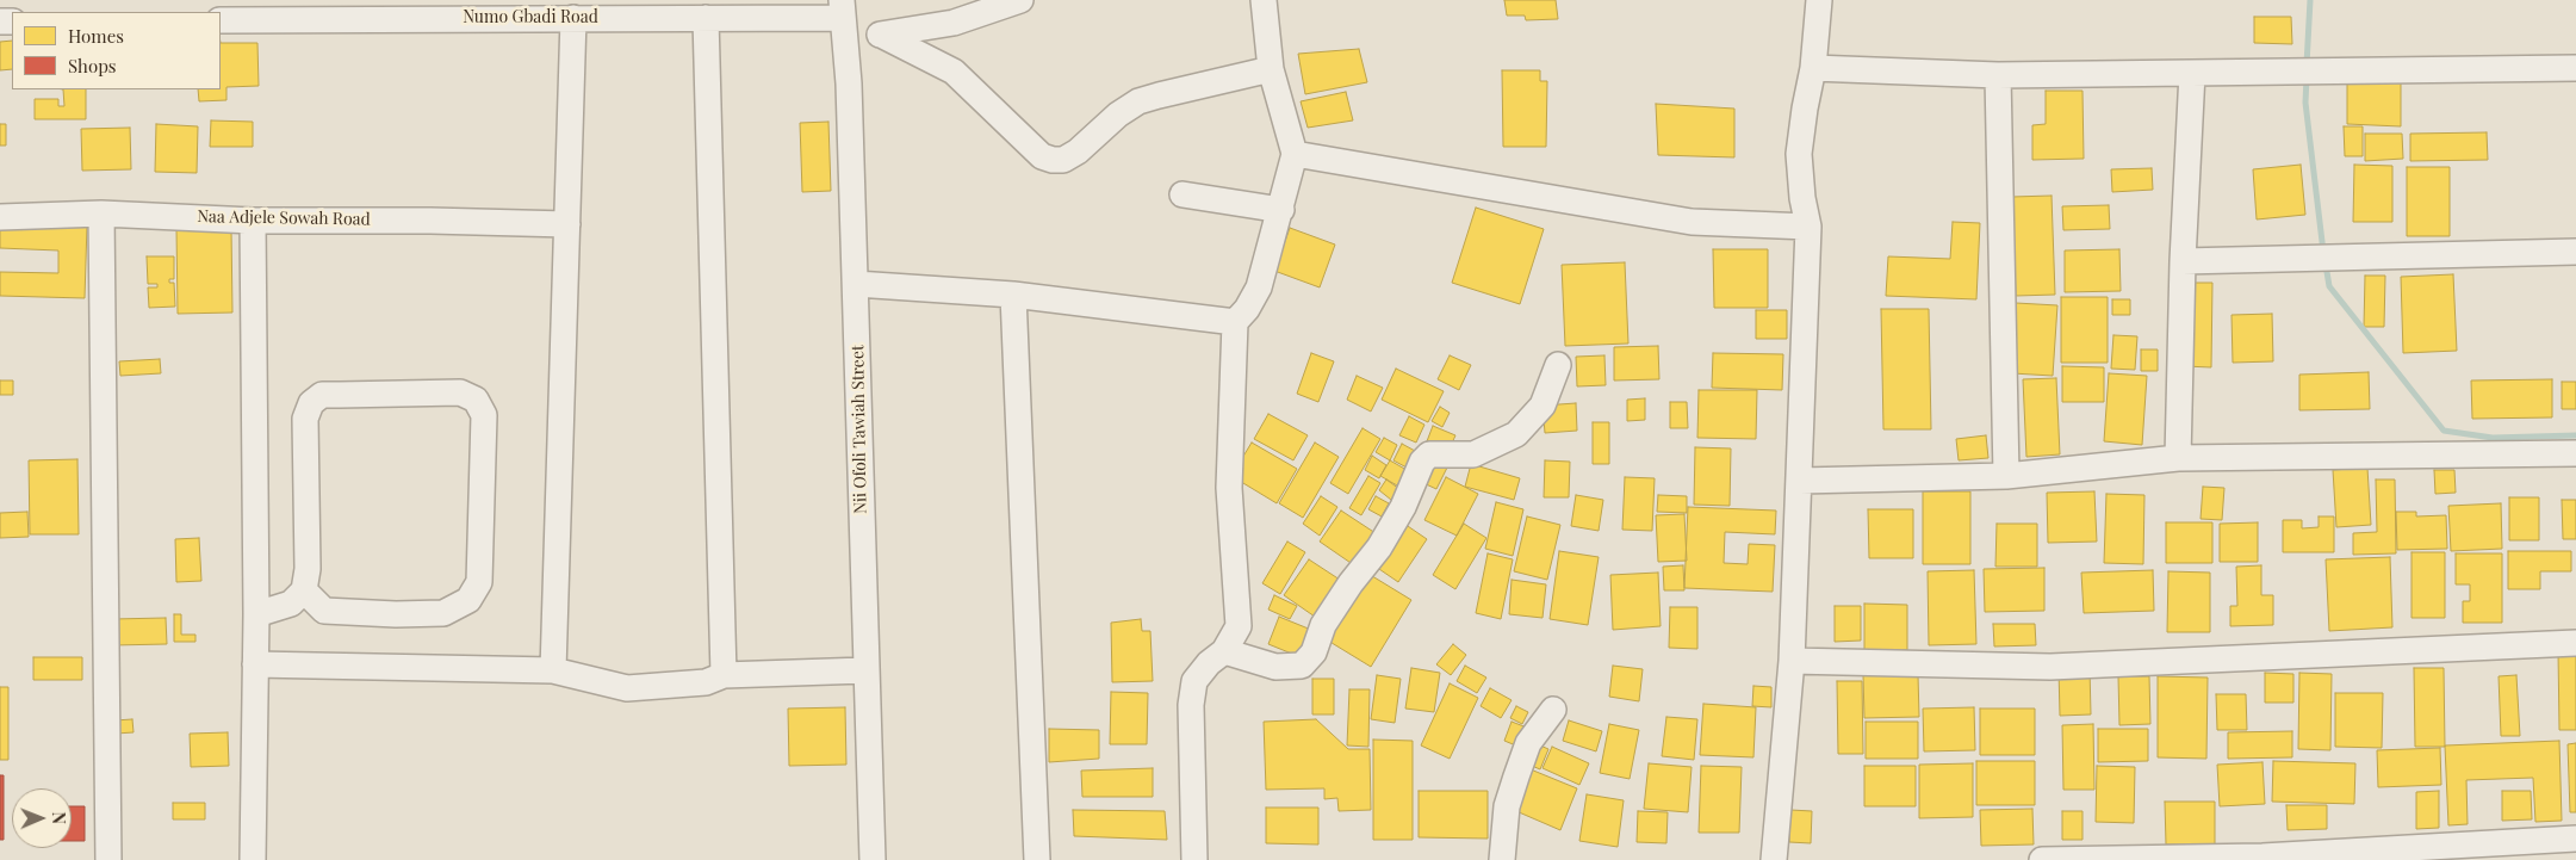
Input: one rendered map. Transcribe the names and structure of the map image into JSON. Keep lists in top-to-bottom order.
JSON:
{
  "streets": {
    "street": ["Numo Gbadi Road", "Naa Adjele Sowah Road", "Nii Ofoli Tawiah Street"]
  },
  "crossings": [
    ["Numo Gbadi Road", "Nii Ofoli Tawiah Street"]
  ],
  "legend": ["Homes", "Shops"],
  "north": "right"
}
